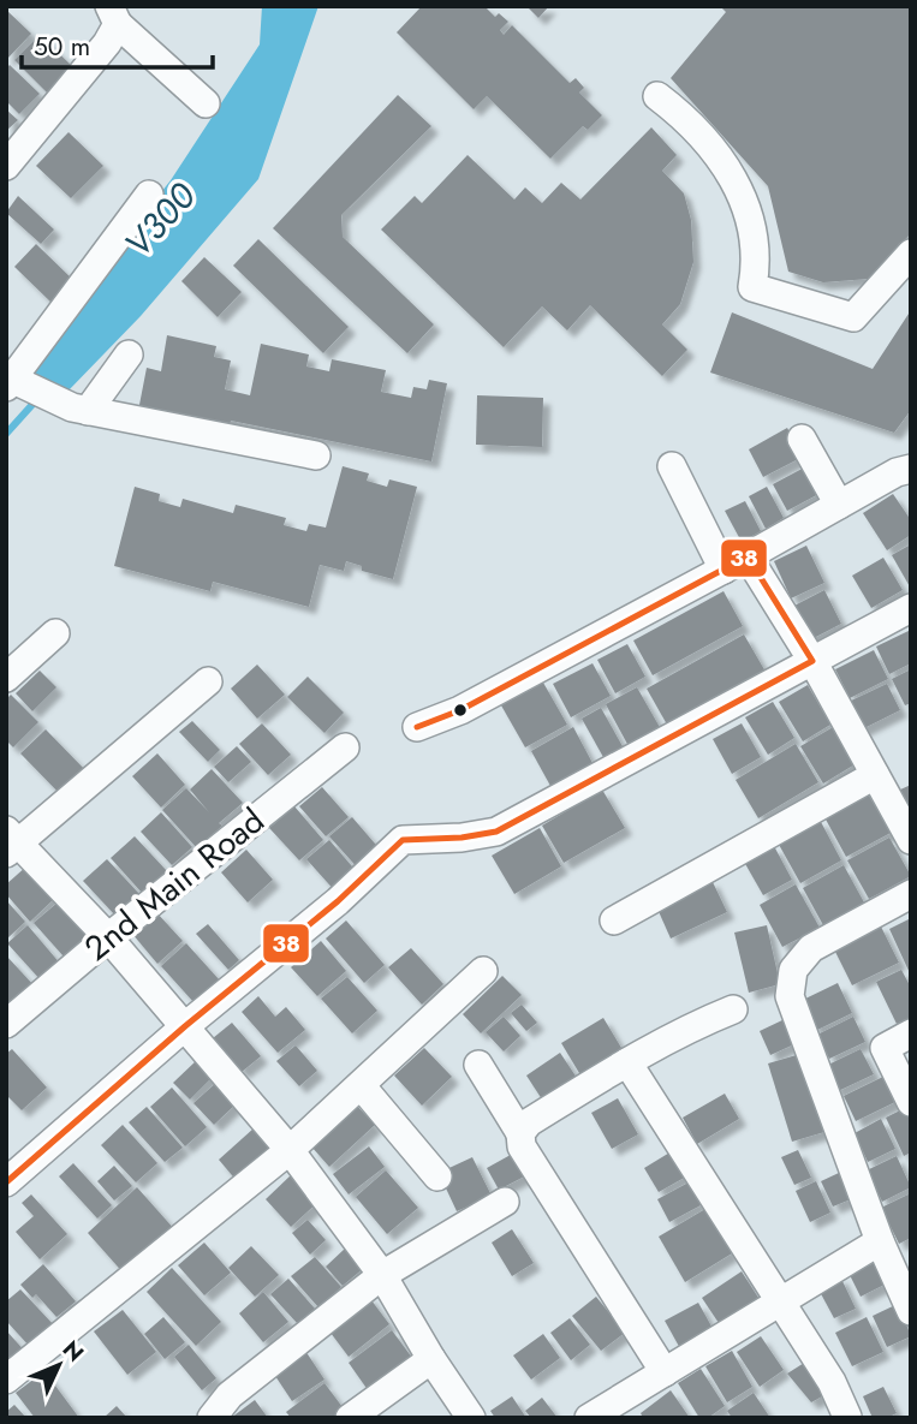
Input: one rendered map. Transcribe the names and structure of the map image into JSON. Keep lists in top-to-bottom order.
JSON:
{
  "streets": {
    "street": ["2nd Main Road"]
  },
  "water": ["V300"],
  "lines": ["transit line 38"],
  "scale_bar": "50 m",
  "north": "top right"
}
